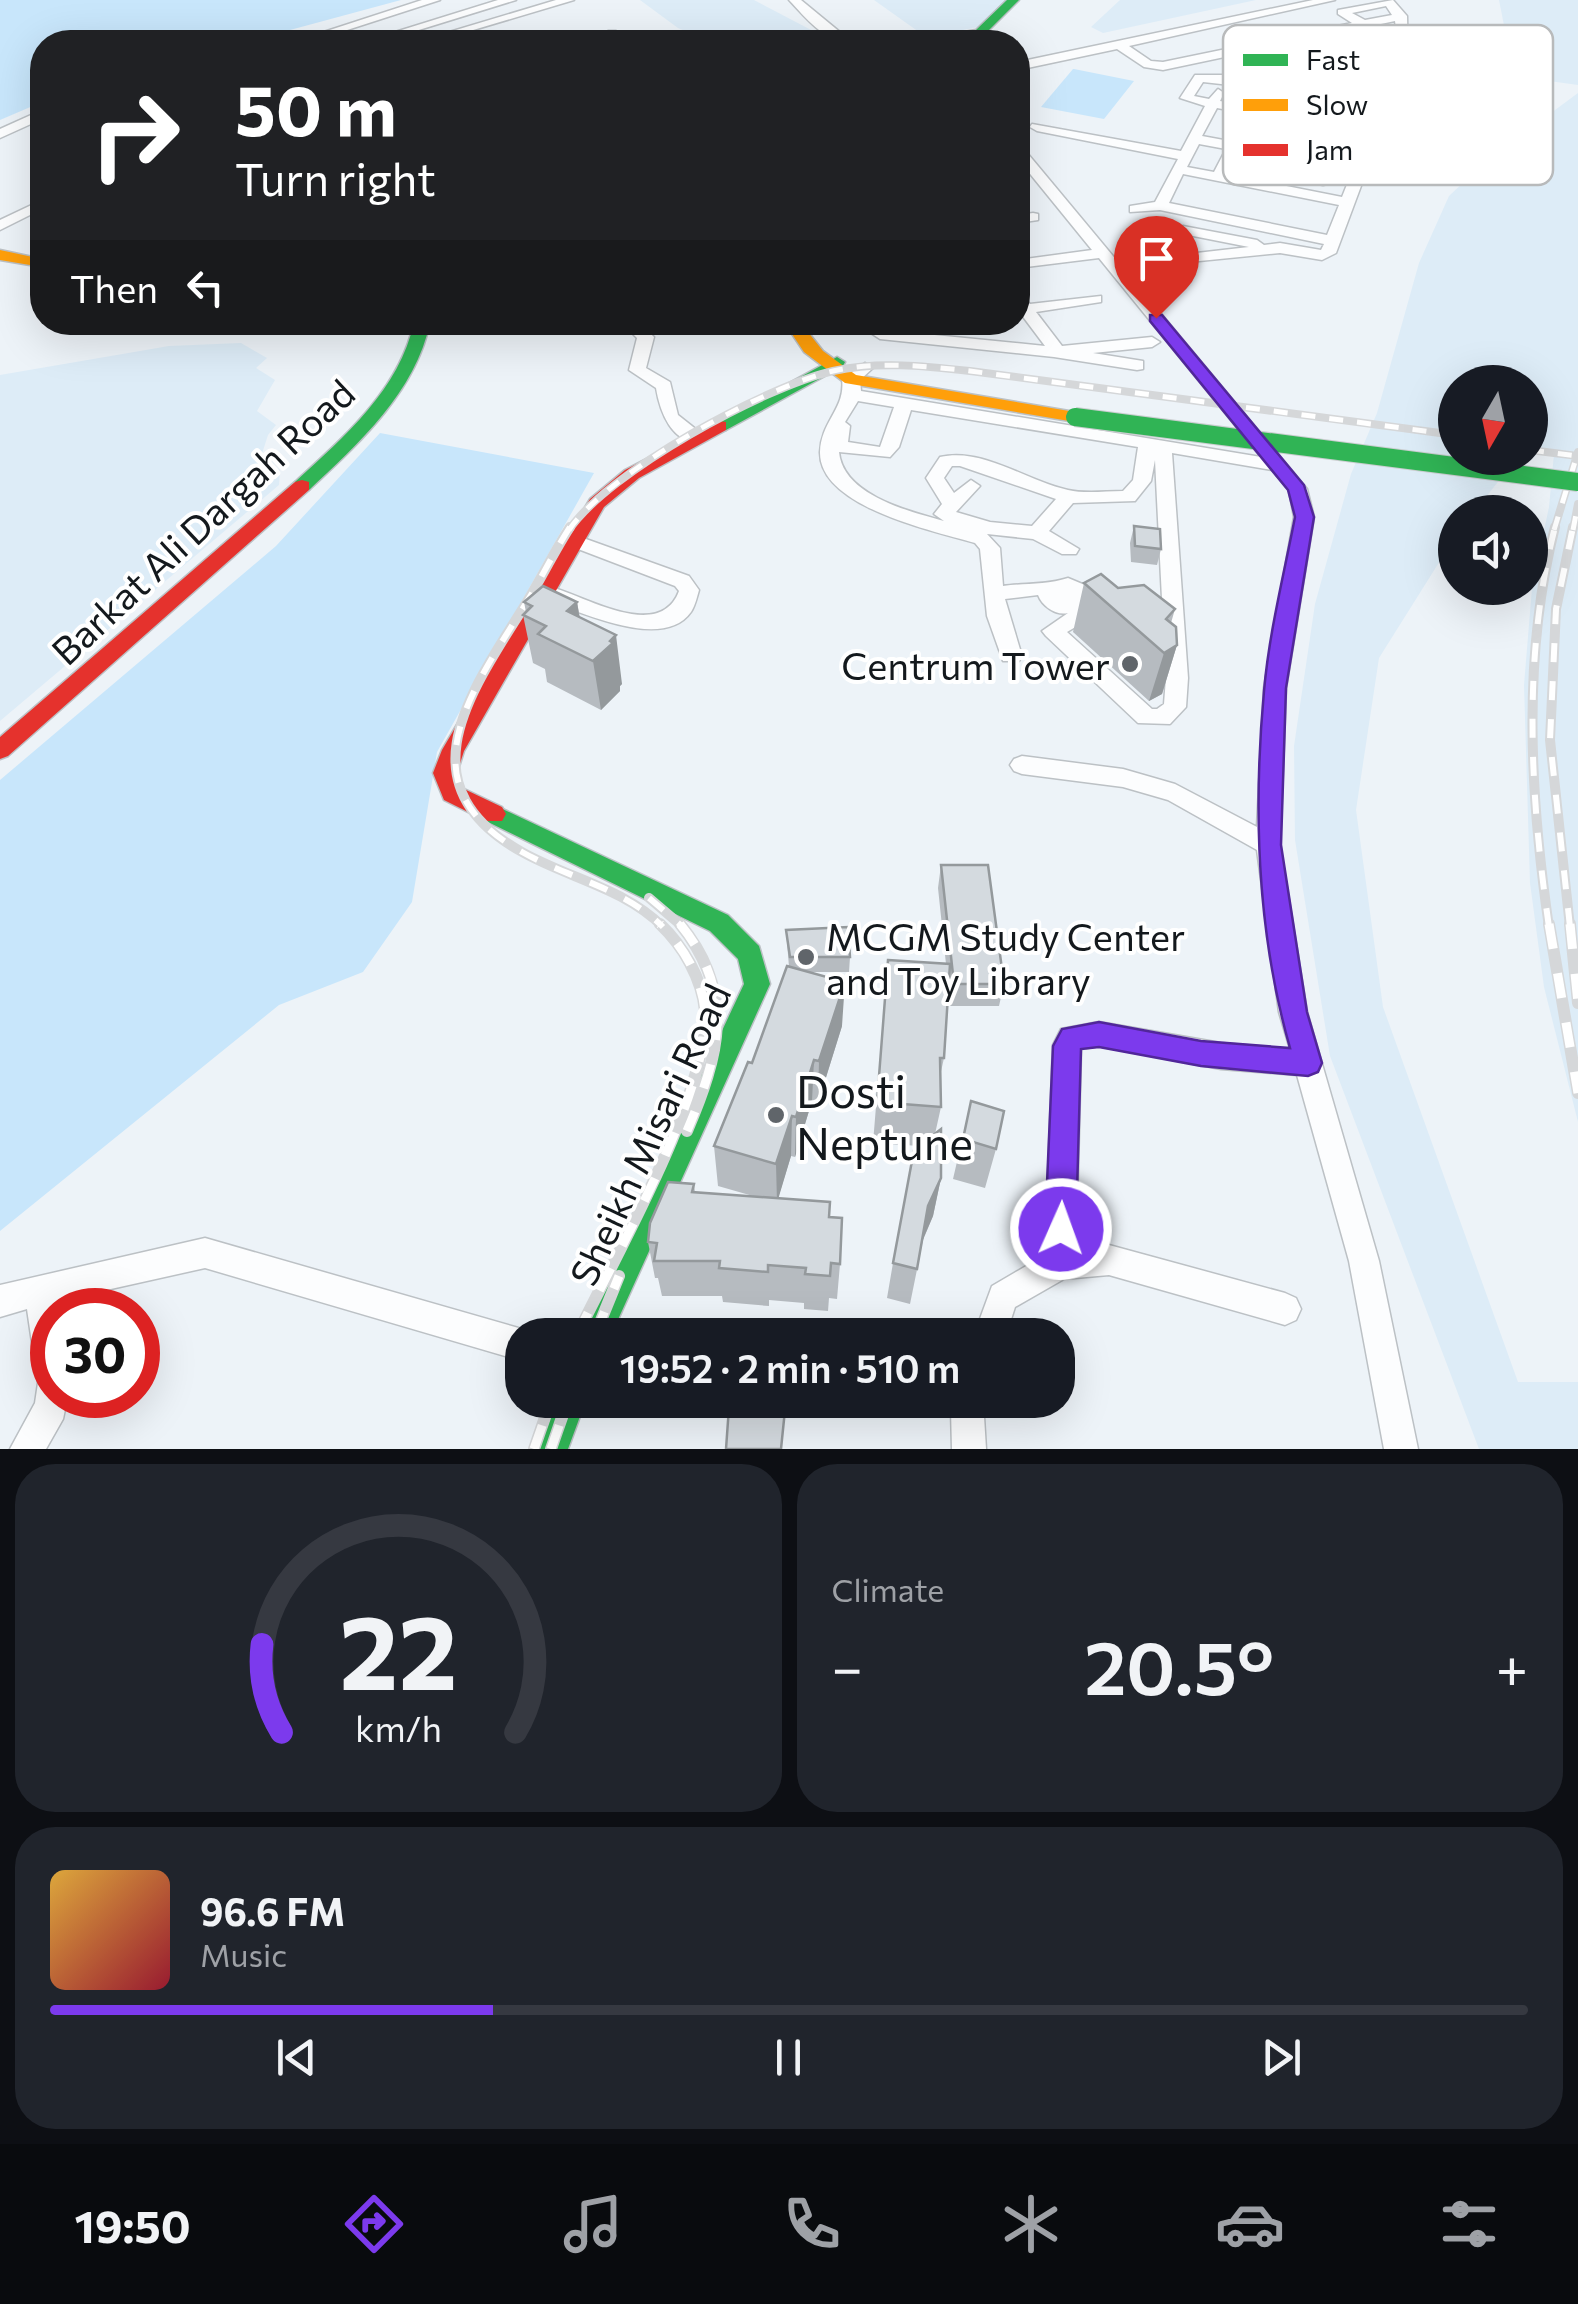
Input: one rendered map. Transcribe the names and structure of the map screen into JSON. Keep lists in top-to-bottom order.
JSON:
{
  "streets": {
    "main road": ["Barkat Ali Dargah Road", "Sheikh Misari Road"]
  },
  "places": ["Centrum Tower", "MCGM Study Center and Toy Library", "Dosti Neptune"],
  "legend": ["Fast", "Slow", "Jam"],
  "north": "bottom",
  "page": {
    "turn": ["50 m", "Turn right"],
    "then": "Then",
    "limit": "30",
    "trip": "19:52 · 2 min · 510 m",
    "tile": "Climate",
    "heat": ["−", "20.5°", "+"],
    "song": ["96.6 FM", "Music"],
    "tabs": "19:50",
    "gauge": ["22", "km/h"]
  }
}
